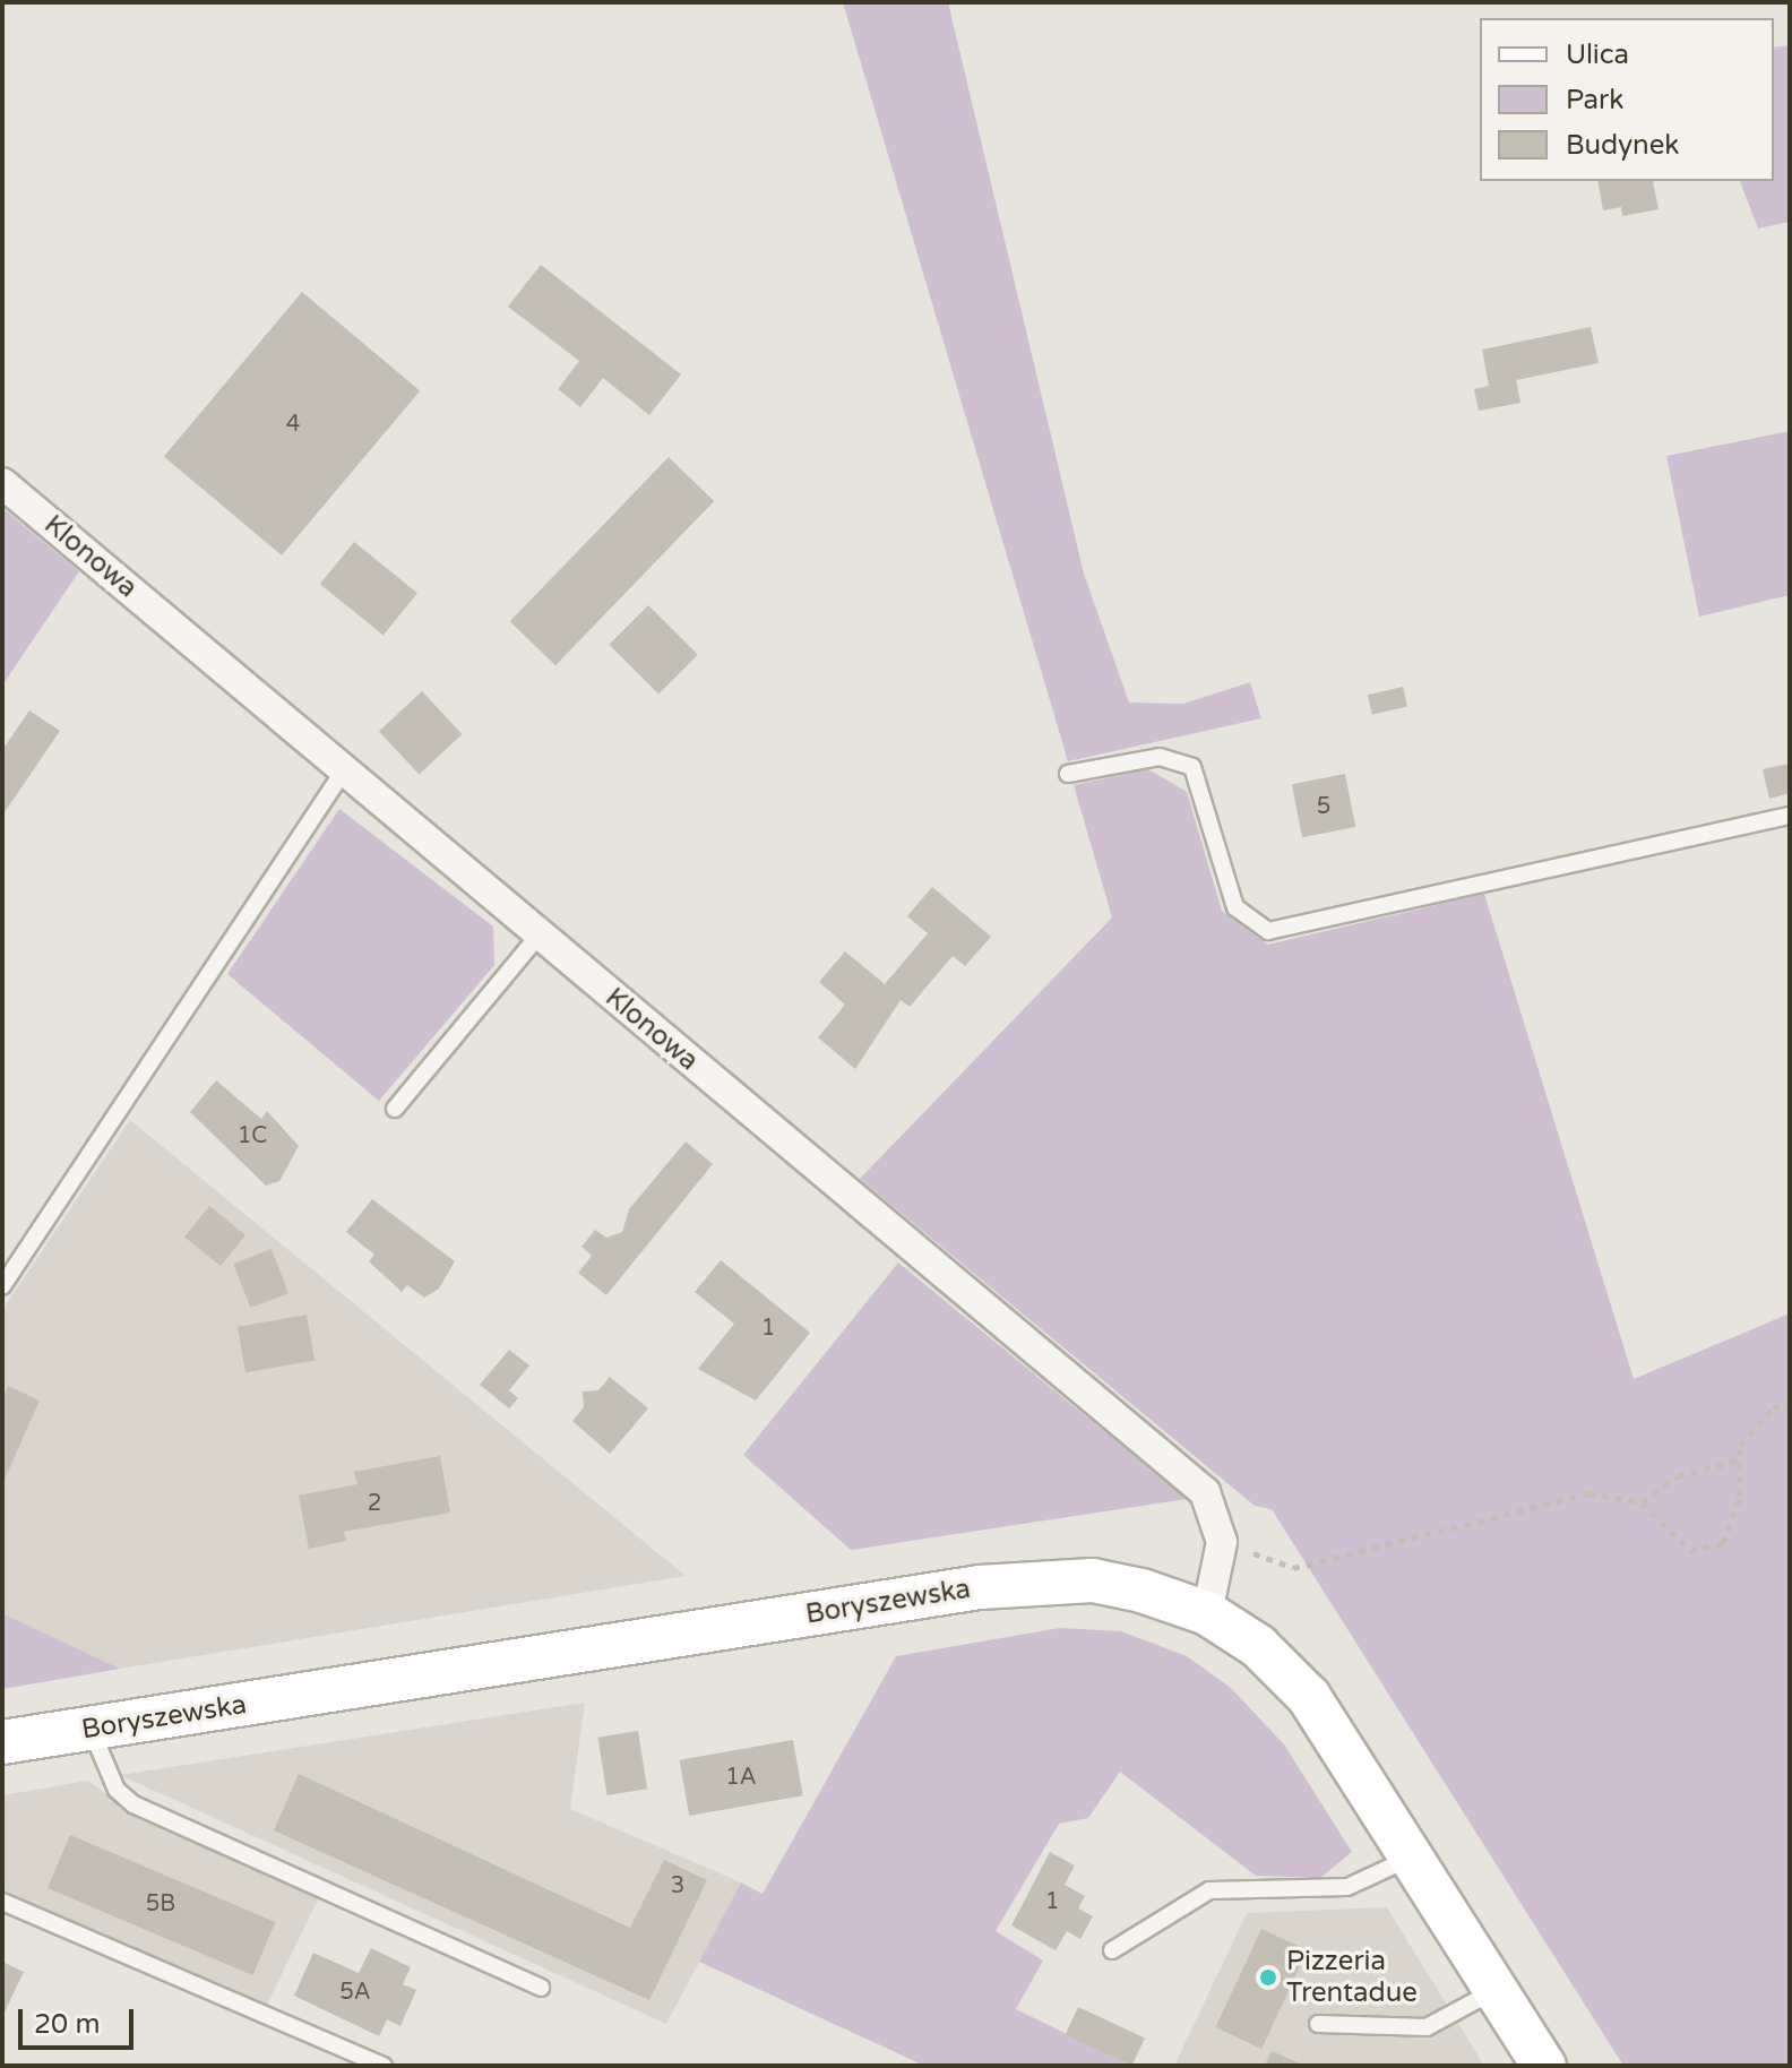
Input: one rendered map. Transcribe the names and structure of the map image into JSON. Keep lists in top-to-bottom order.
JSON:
{
  "streets": {
    "main road": ["Boryszewska"],
    "street": ["Klonowa"]
  },
  "places": ["Pizzeria Trentadue"],
  "house_numbers": [
    "4",
    "5",
    "1C",
    "1",
    "2",
    "1A",
    "3",
    "1",
    "5B",
    "5A"
  ],
  "legend": ["Ulica", "Park", "Budynek"],
  "scale_bar": "20 m"
}
